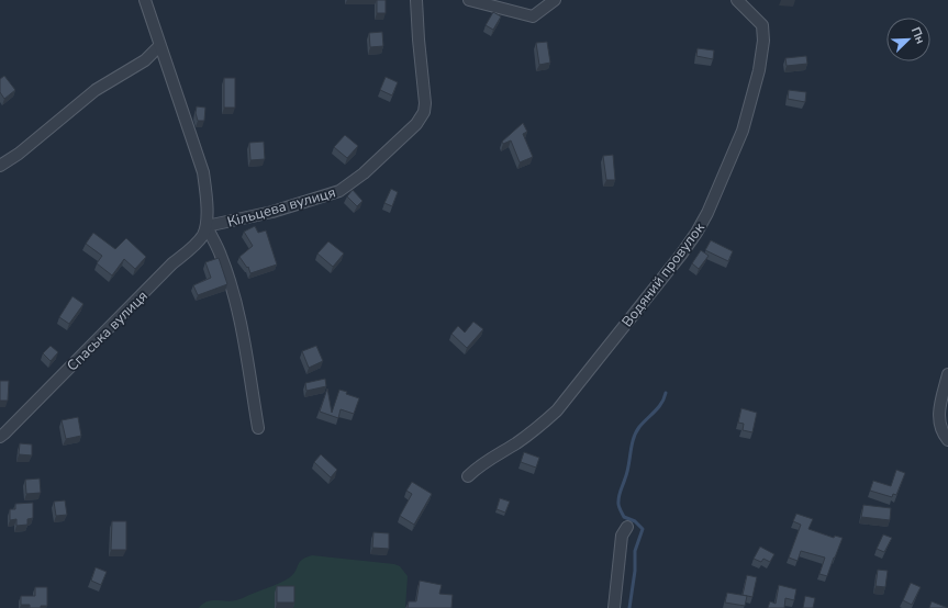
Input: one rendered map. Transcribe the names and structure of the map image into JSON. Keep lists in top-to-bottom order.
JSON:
{
  "streets": {
    "street": ["Кільцева вулиця", "Водяний провулок", "Спаська вулиця"]
  },
  "crossings": [
    ["Кільцева вулиця", "Спаська вулиця"]
  ],
  "north": "top right"
}
